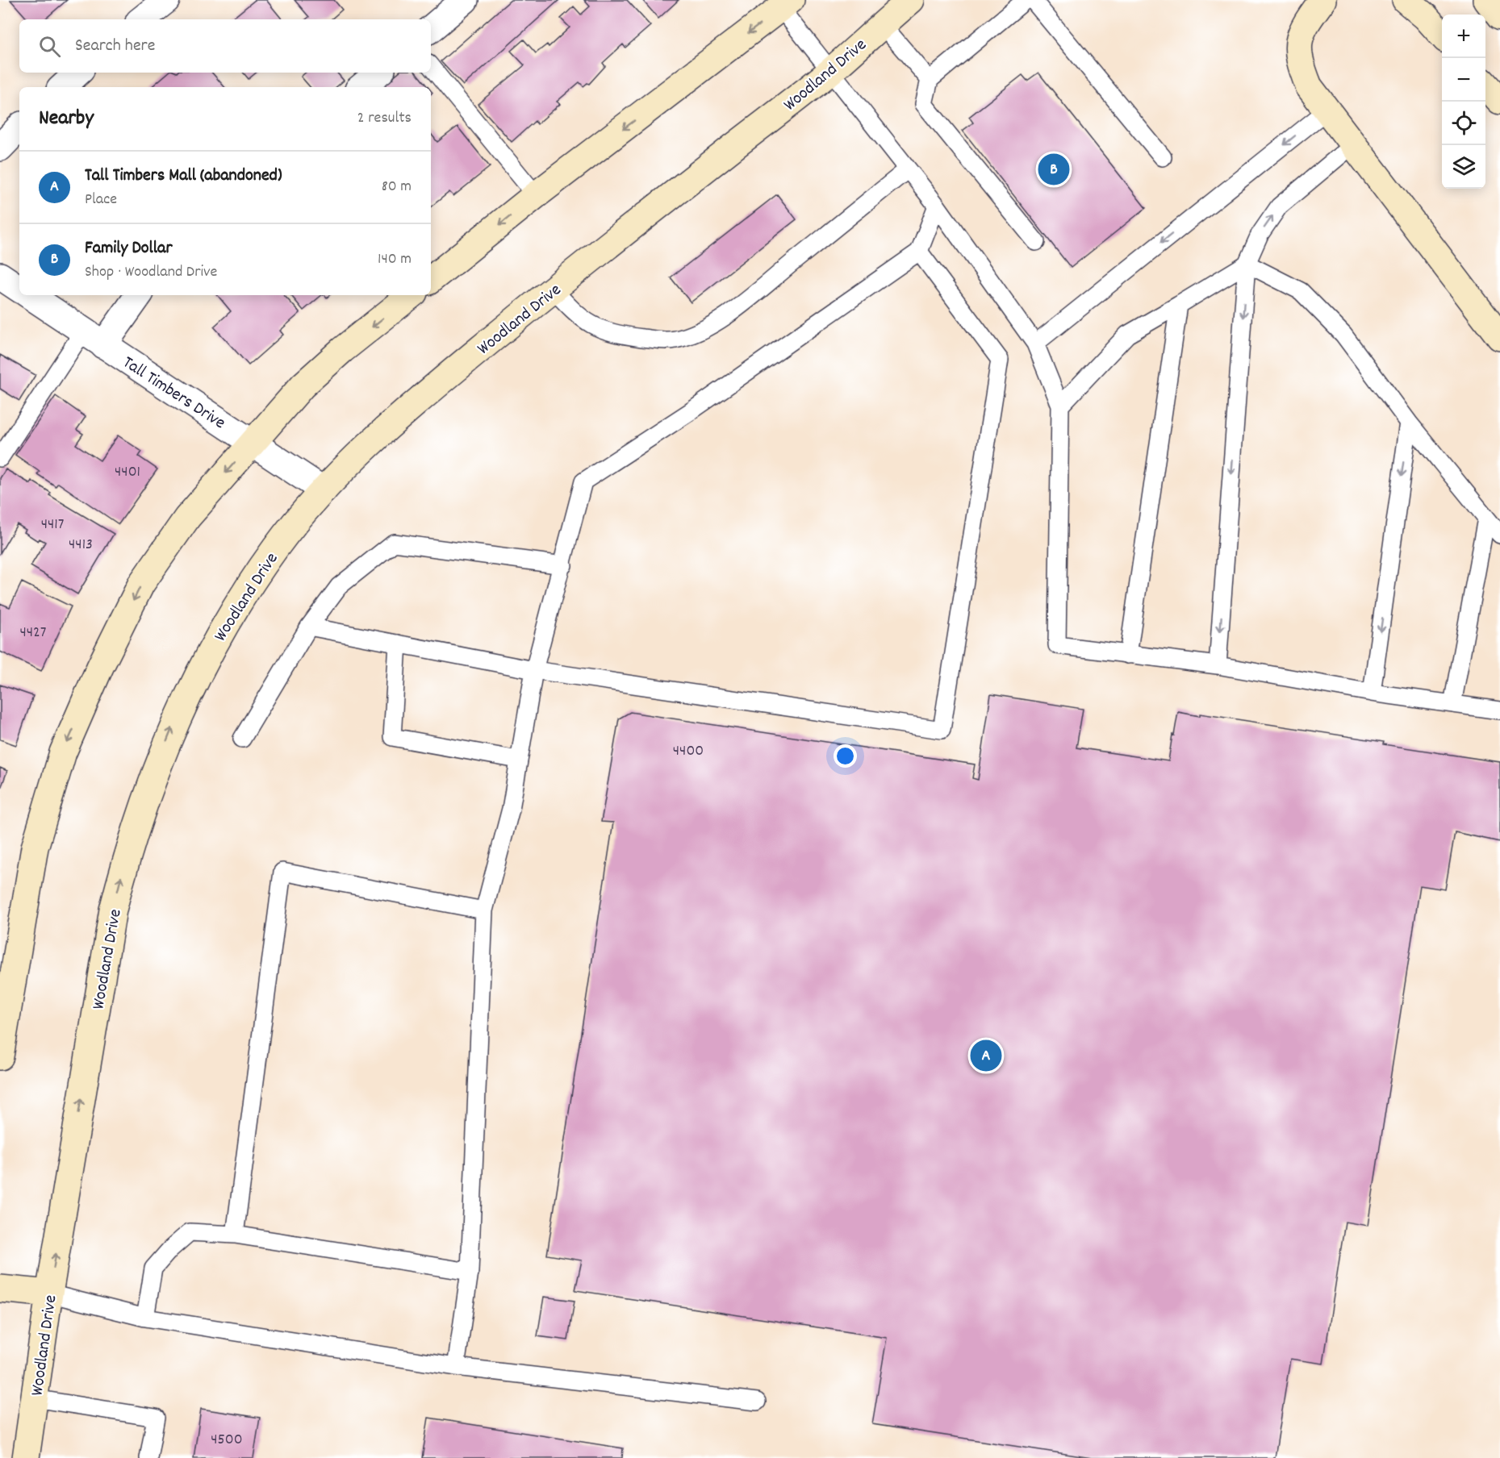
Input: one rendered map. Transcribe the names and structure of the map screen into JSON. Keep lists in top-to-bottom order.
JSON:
{
  "streets": {
    "street": ["Woodland Drive", "Tall Timbers Drive"]
  },
  "crossings": [
    ["Woodland Drive", "Tall Timbers Drive"]
  ],
  "house_numbers": [
    "4401",
    "4417",
    "4413",
    "4427",
    "4400",
    "4500"
  ],
  "page": {
    "map_buttons": ["+", "−"],
    "search": "Search here",
    "heading": ["Nearby", "2 results"],
    "list": [
      {
        "mark": "A",
        "name": "Tall Timbers Mall (abandoned)",
        "note": "Place",
        "value": "80 m"
      },
      {
        "mark": "B",
        "name": "Family Dollar",
        "note": "Shop · Woodland Drive",
        "value": "140 m"
      }
    ],
    "pins": ["B", "A"]
  }
}
